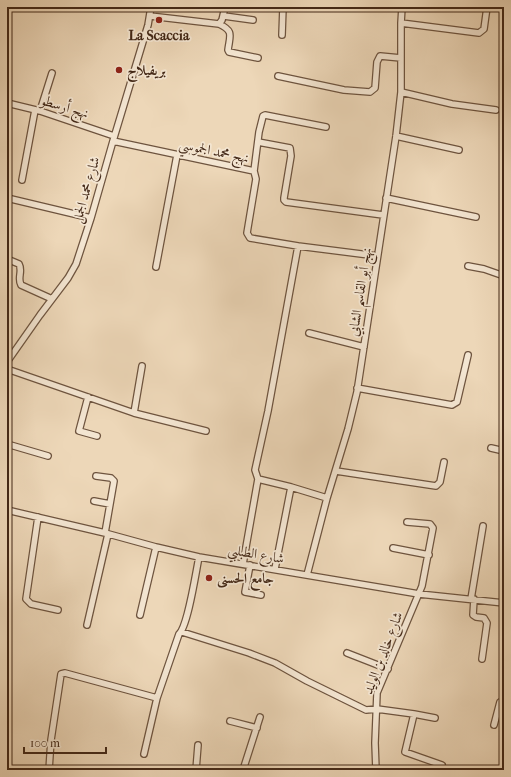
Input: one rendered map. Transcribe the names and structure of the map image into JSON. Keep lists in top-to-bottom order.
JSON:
{
  "streets": {
    "street": [
      "نهج أرسطو",
      "نهج محمد الجموسي",
      "شارع محمد الجمل",
      "نهج أبو القاسم الشابي",
      "شارع الطبلبي",
      "شارع خالد بن الوليد"
    ]
  },
  "crossings": [
    ["نهج أرسطو", "نهج محمد الجموسي"],
    ["نهج أرسطو", "شارع محمد الجمل"],
    ["نهج محمد الجموسي", "شارع محمد الجمل"],
    ["نهج أبو القاسم الشابي", "شارع الطبلبي"],
    ["شارع الطبلبي", "شارع خالد بن الوليد"]
  ],
  "places": ["La Scaccia", "بريفيلاج", "جامع الحسنى"],
  "scale_bar": "100 m"
}
